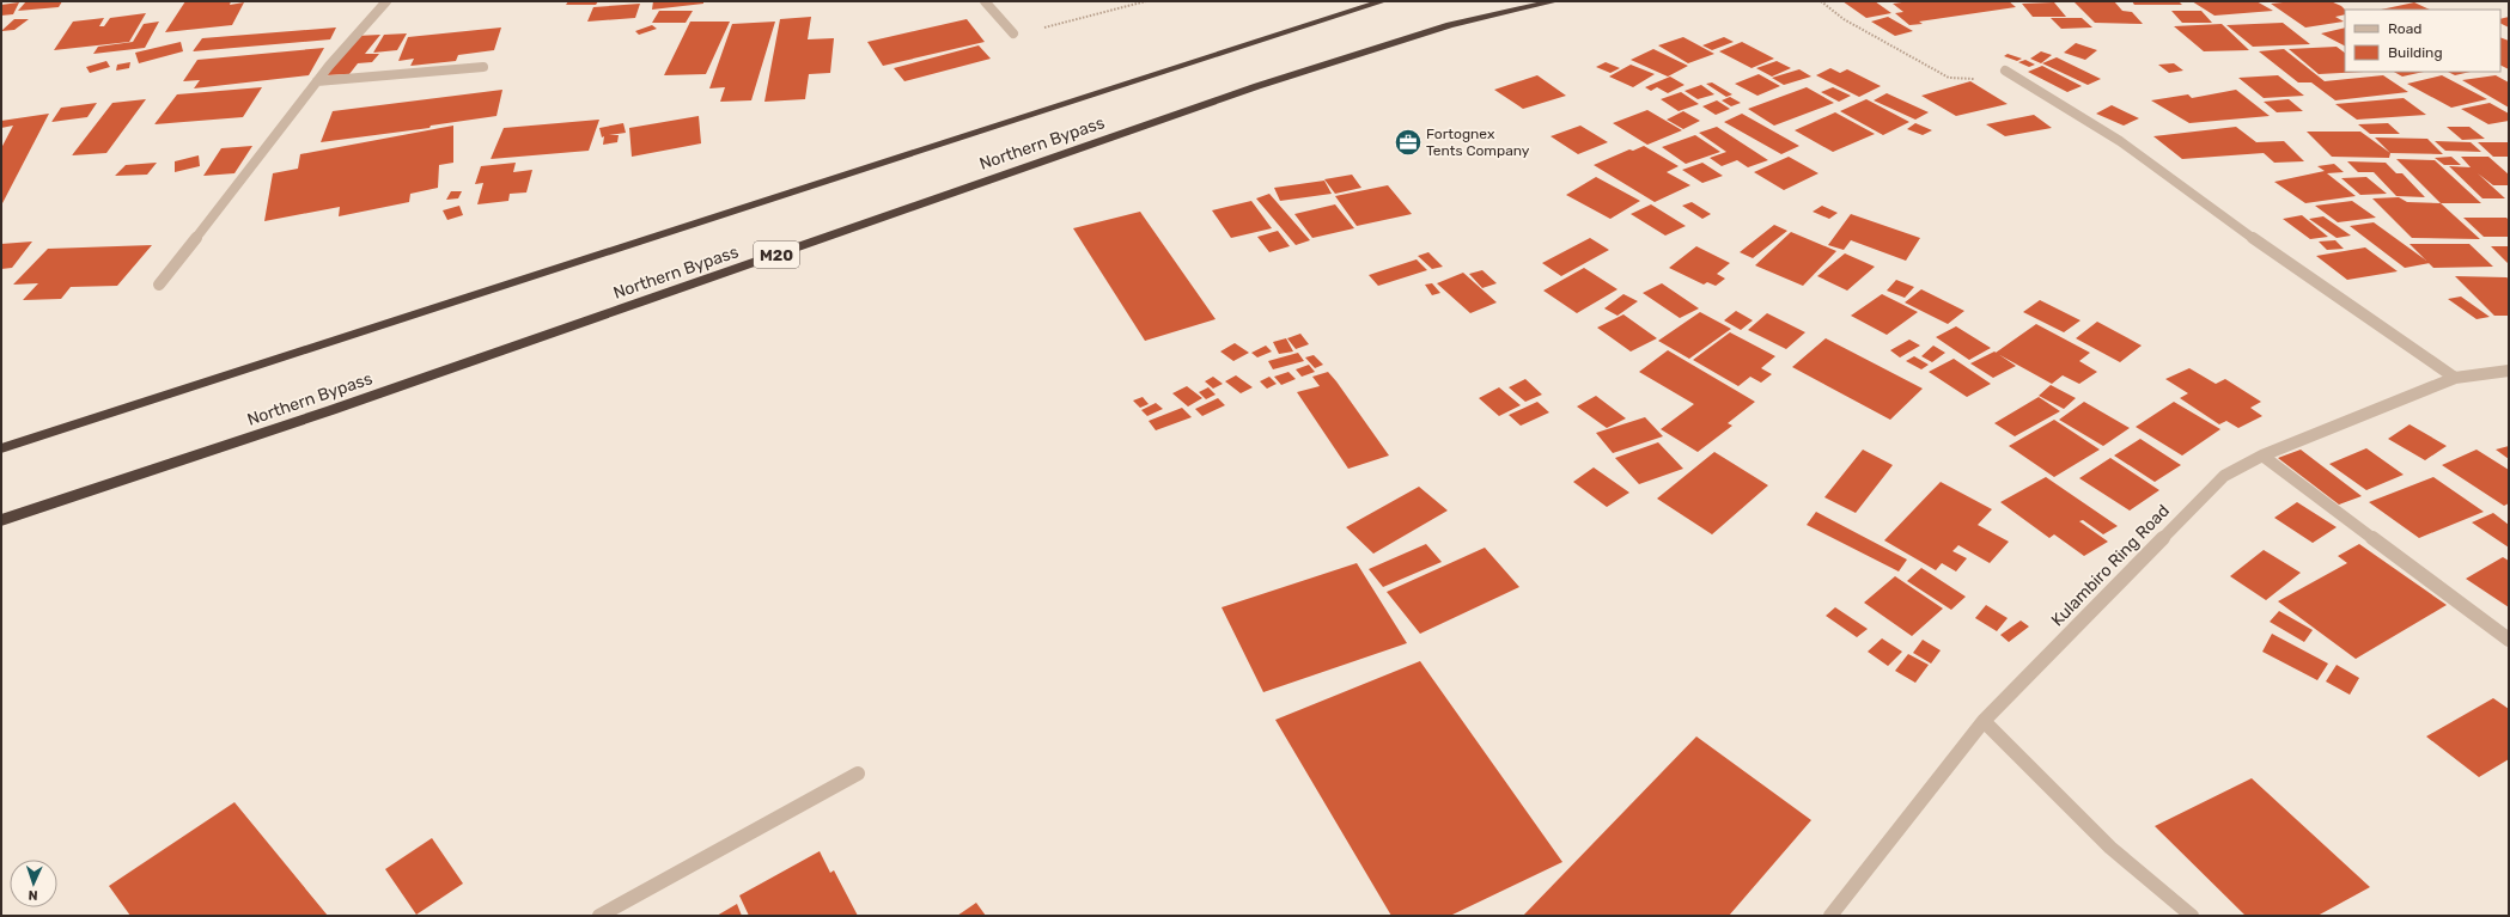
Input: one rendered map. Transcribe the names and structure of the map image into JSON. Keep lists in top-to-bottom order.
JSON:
{
  "streets": {
    "highway": ["Northern Bypass", "M20"],
    "street": ["Kulambiro Ring Road"]
  },
  "places": {
    "office": ["Fortognex Tents Company"]
  },
  "legend": ["Road", "Building"],
  "north": "bottom"
}
